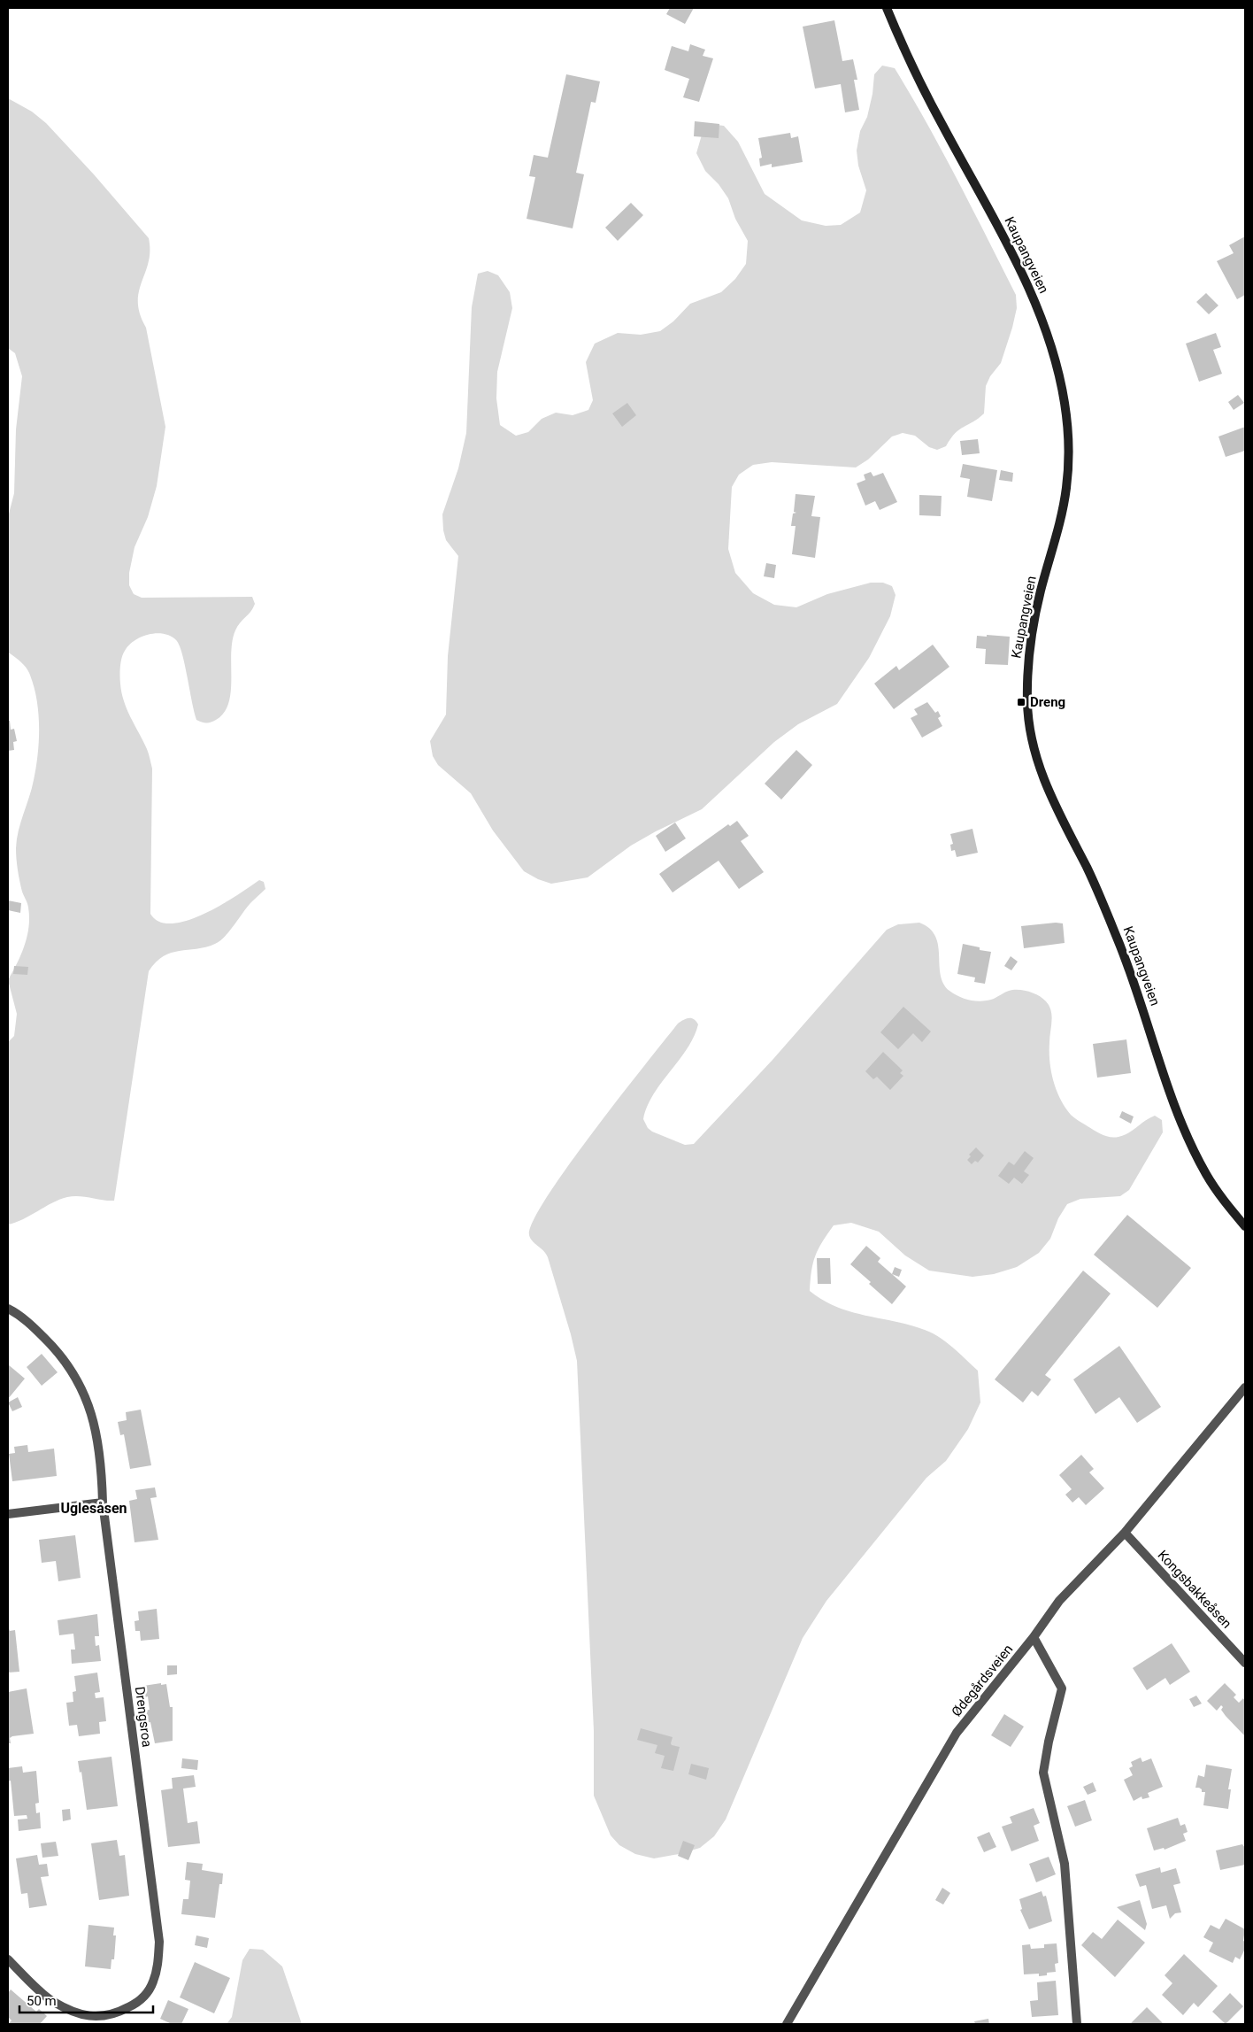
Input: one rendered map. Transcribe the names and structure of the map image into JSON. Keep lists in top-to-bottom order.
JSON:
{
  "streets": {
    "main road": ["Kaupangveien"],
    "street": ["Kongsbakkeåsen", "Ødegårdsveien", "Drengsroa"]
  },
  "crossings": [
    ["Kongsbakkeåsen", "Ødegårdsveien"]
  ],
  "districts": ["Uglesåsen"],
  "places": {
    "transit": ["Dreng"]
  },
  "scale_bar": "50 m"
}
